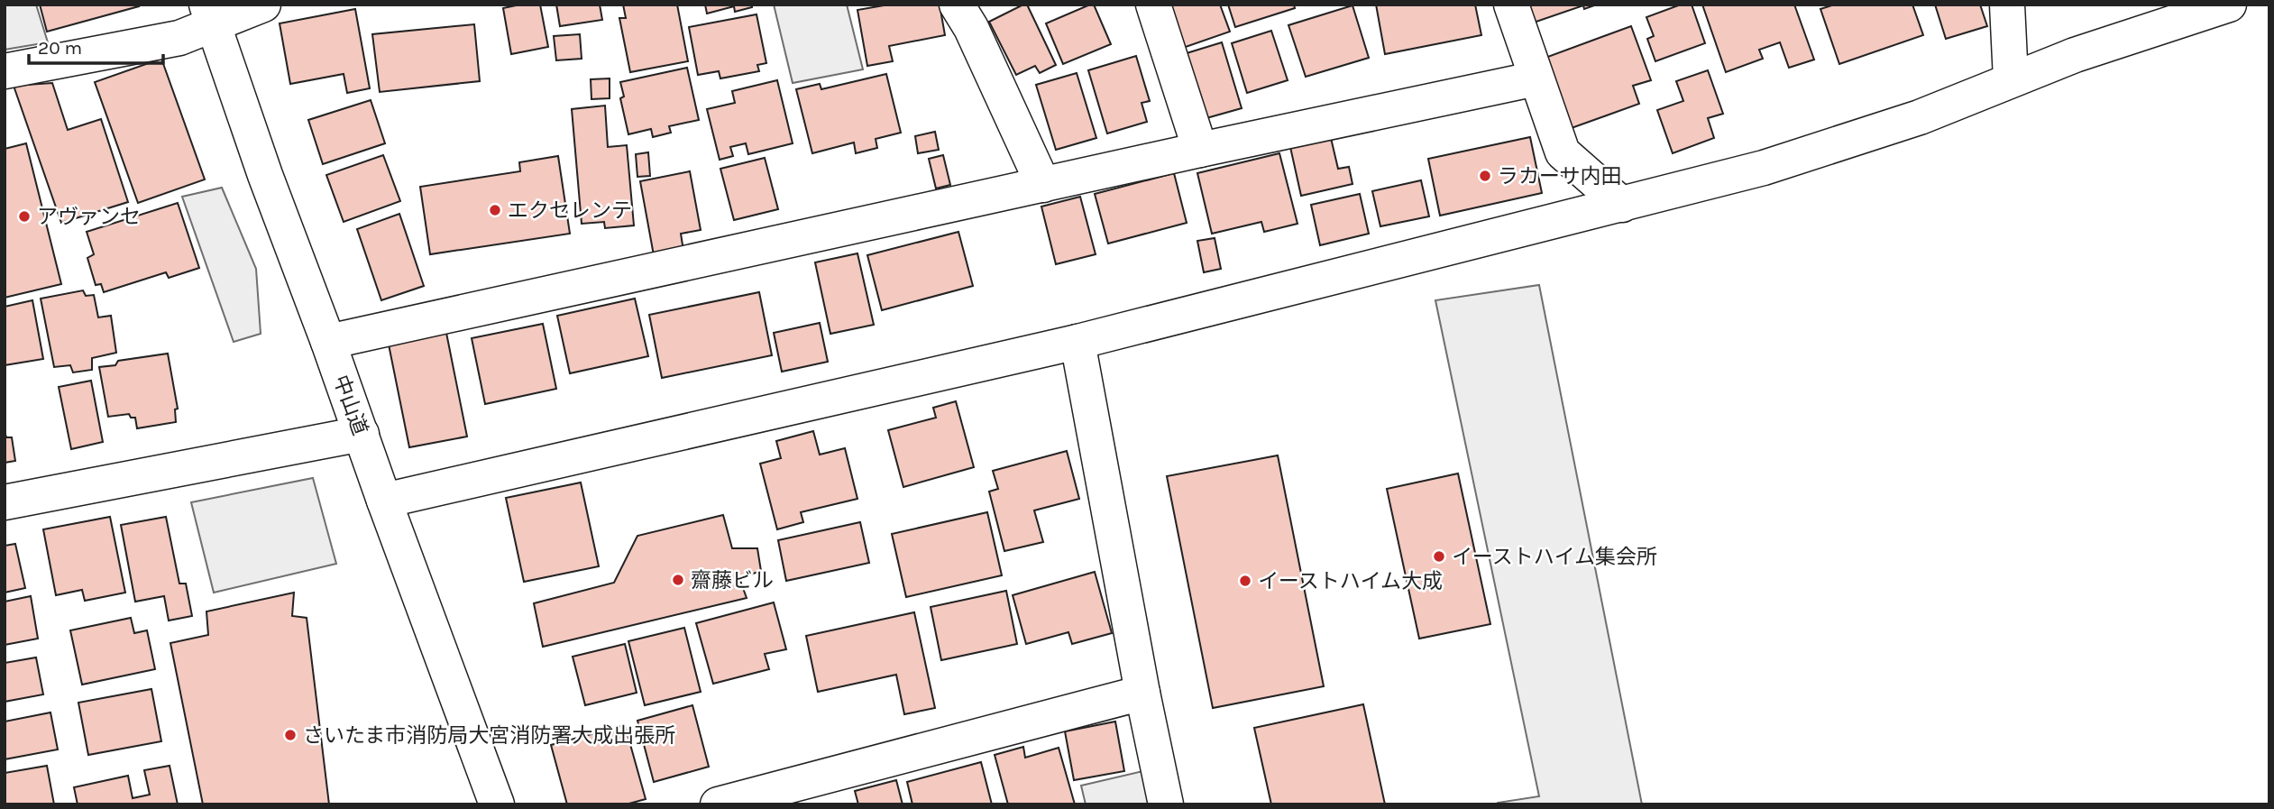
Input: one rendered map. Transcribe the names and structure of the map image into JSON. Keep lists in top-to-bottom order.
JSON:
{
  "streets": {
    "main road": ["中山道"]
  },
  "places": [
    "ラカーサ内田",
    "エクセレンテ",
    "アヴァンセ",
    "イーストハイム集会所",
    "齋藤ビル",
    "イーストハイム大成",
    "さいたま市消防局大宮消防署大成出張所"
  ],
  "scale_bar": "20 m"
}
